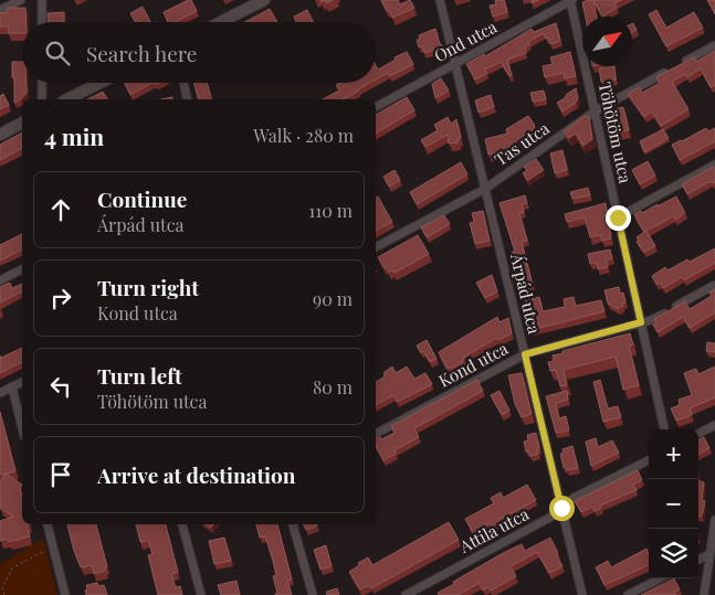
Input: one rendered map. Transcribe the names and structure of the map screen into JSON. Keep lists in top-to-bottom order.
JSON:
{
  "streets": {
    "street": [
      "Ond utca",
      "Töhötöm utca",
      "Tas utca",
      "Árpád utca",
      "Kond utca",
      "Attila utca"
    ]
  },
  "crossings": [
    ["Ond utca", "Töhötöm utca"],
    ["Ond utca", "Árpád utca"],
    ["Töhötöm utca", "Tas utca"],
    ["Töhötöm utca", "Kond utca"],
    ["Tas utca", "Árpád utca"],
    ["Árpád utca", "Kond utca"],
    ["Árpád utca", "Attila utca"]
  ],
  "north": "top right",
  "page": {
    "search": "Search here",
    "heading": ["4 min", "Walk · 280 m"],
    "list": [
      ["Continue", "Árpád utca", "110 m"],
      ["Turn right", "Kond utca", "90 m"],
      ["Turn left", "Töhötöm utca", "80 m"],
      "Arrive at destination"
    ],
    "map_buttons": ["+", "−"]
  }
}
